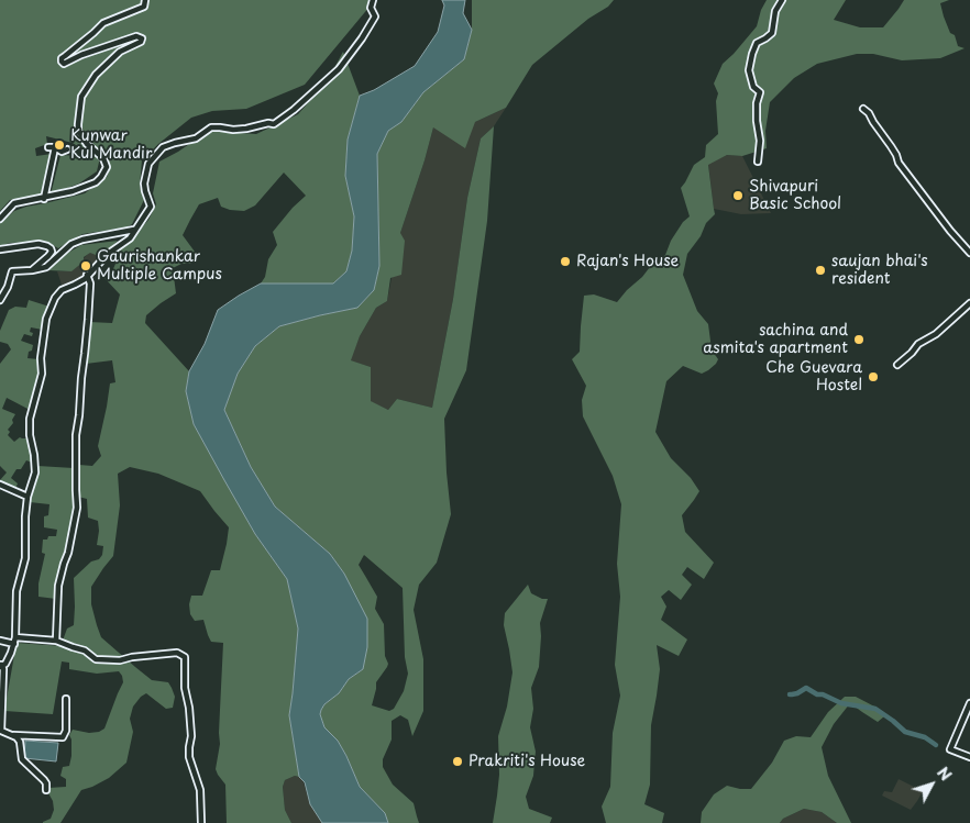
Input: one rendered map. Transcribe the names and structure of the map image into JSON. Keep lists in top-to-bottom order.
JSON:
{
  "places": [
    "Kunwar Kul Mandir",
    "Shivapuri Basic School",
    "Rajan's House",
    "Gaurishankar Multiple Campus",
    "saujan bhai's resident",
    "sachina and asmita's apartment",
    "Che Guevara Hostel",
    "Prakriti's House"
  ],
  "north": "top right"
}
